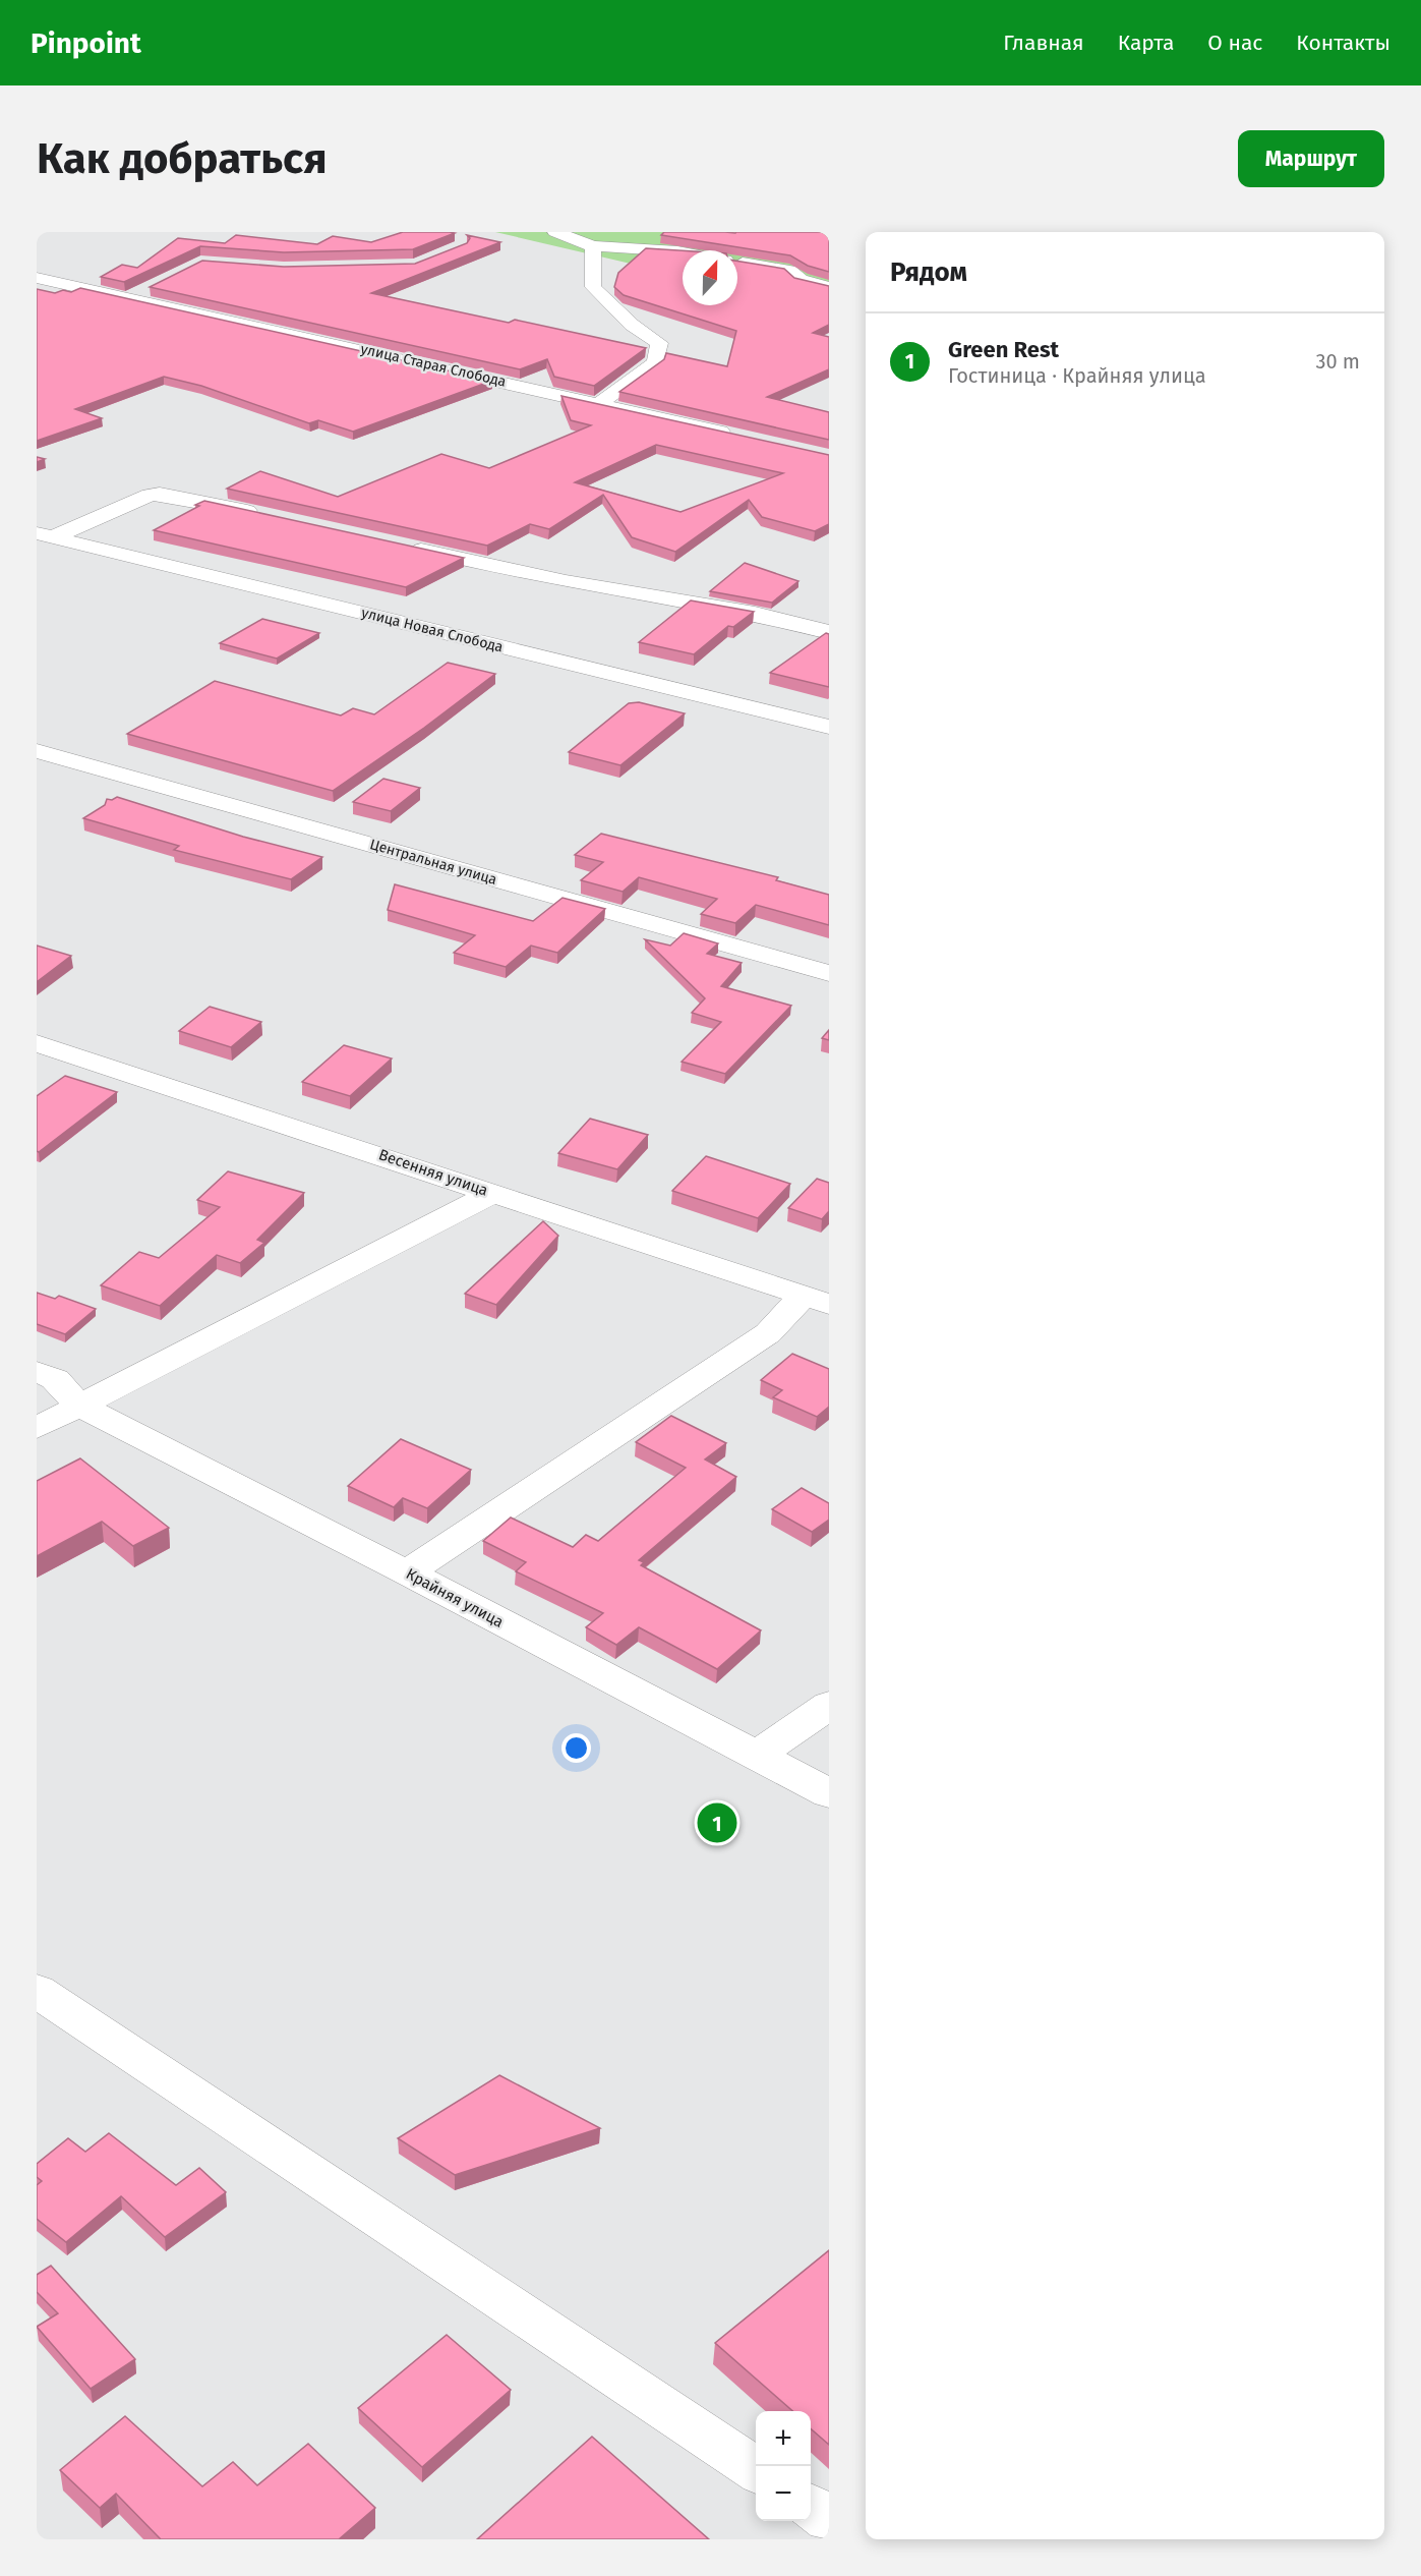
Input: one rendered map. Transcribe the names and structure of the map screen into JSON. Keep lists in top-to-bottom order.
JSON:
{
  "streets": {
    "street": [
      "улица Старая Слобода",
      "улица Новая Слобода",
      "Центральная улица",
      "Весенняя улица",
      "Крайняя улица"
    ]
  },
  "north": "top",
  "page": {
    "header": "Pinpoint",
    "nav": [
      "Главная",
      "Карта",
      "О нас",
      "Контакты"
    ],
    "buttons": "Маршрут",
    "title": "Как добраться",
    "heading": "Рядом",
    "list": [
      {
        "mark": "1",
        "name": "Green Rest",
        "note": "Гостиница · Крайняя улица",
        "value": "30 m"
      }
    ],
    "pins": "1",
    "map_buttons": ["+", "−"]
  }
}
